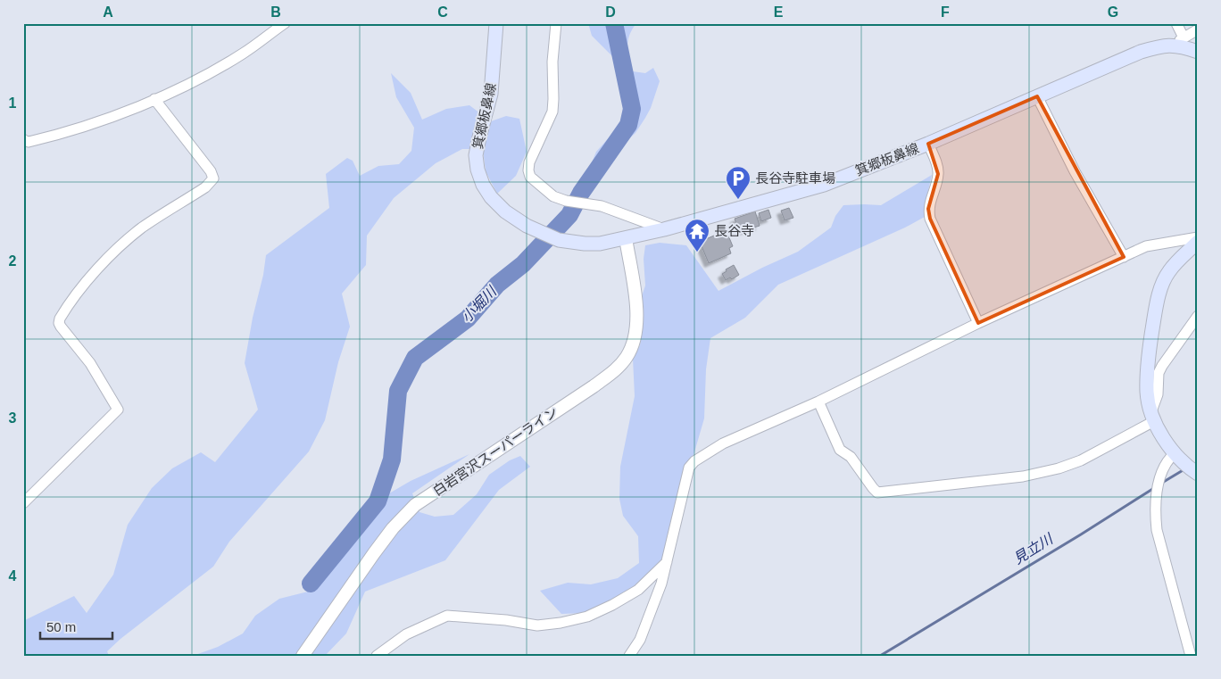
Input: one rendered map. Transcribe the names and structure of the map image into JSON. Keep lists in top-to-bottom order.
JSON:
{
  "streets": {
    "main road": ["箕郷板鼻線"],
    "street": ["白岩宮沢スーパーライン"]
  },
  "crossings": [
    ["箕郷板鼻線", "白岩宮沢スーパーライン"]
  ],
  "water": ["小堀川", "見立川"],
  "places": {
    "parking": ["長谷寺駐車場"],
    "temple": ["長谷寺"]
  },
  "scale_bar": "50 m",
  "grid": {
    "columns": [
      "A",
      "B",
      "C",
      "D",
      "E",
      "F",
      "G"
    ],
    "rows": [
      "1",
      "2",
      "3",
      "4"
    ]
  }
}
